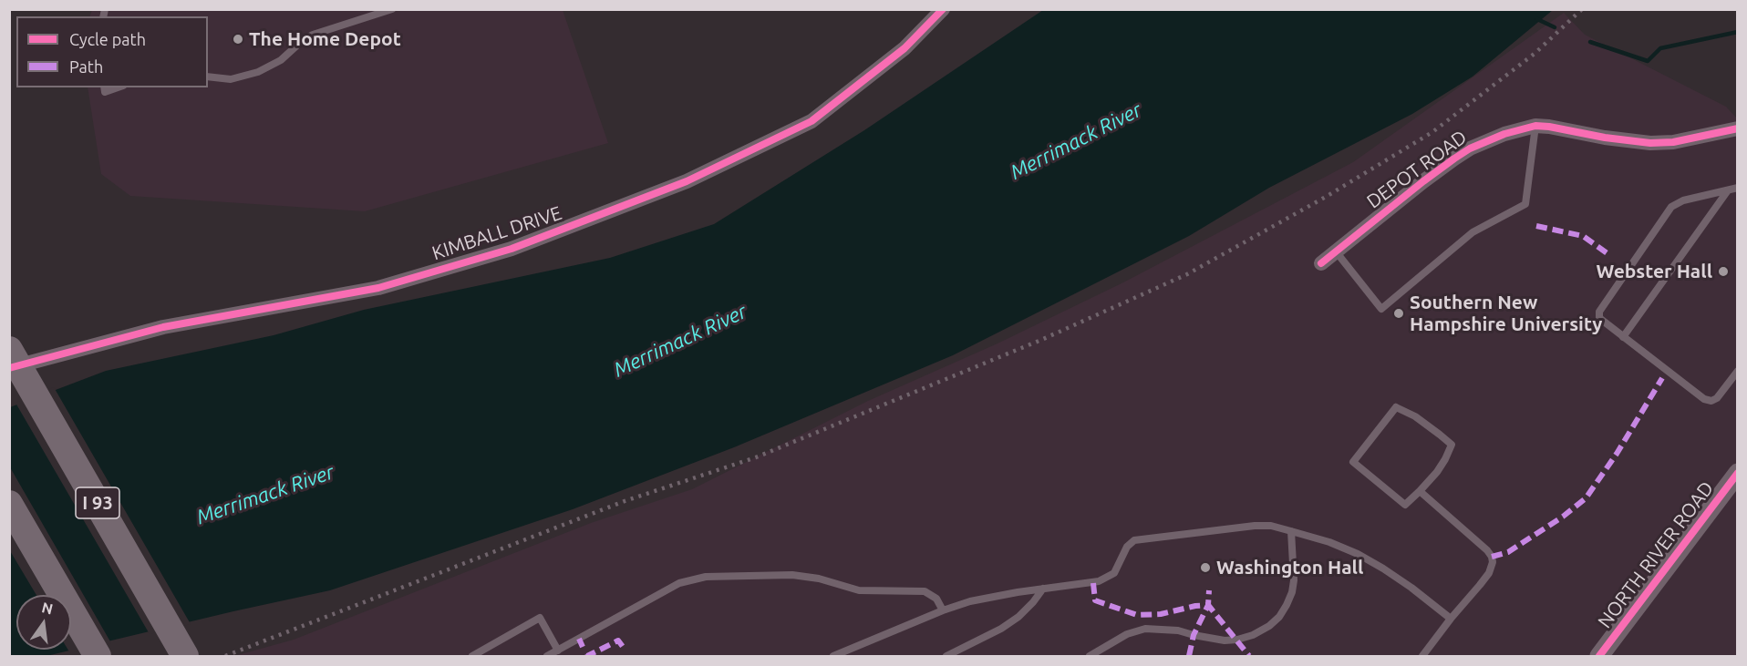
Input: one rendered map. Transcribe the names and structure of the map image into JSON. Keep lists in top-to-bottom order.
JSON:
{
  "streets": {
    "highway": ["I 93"],
    "street": ["DEPOT ROAD", "KIMBALL DRIVE", "NORTH RIVER ROAD"]
  },
  "water": ["Merrimack River"],
  "places": [
    "The Home Depot",
    "Webster Hall",
    "Southern New Hampshire University",
    "Washington Hall"
  ],
  "legend": ["Cycle path", "Path"],
  "north": "top"
}
